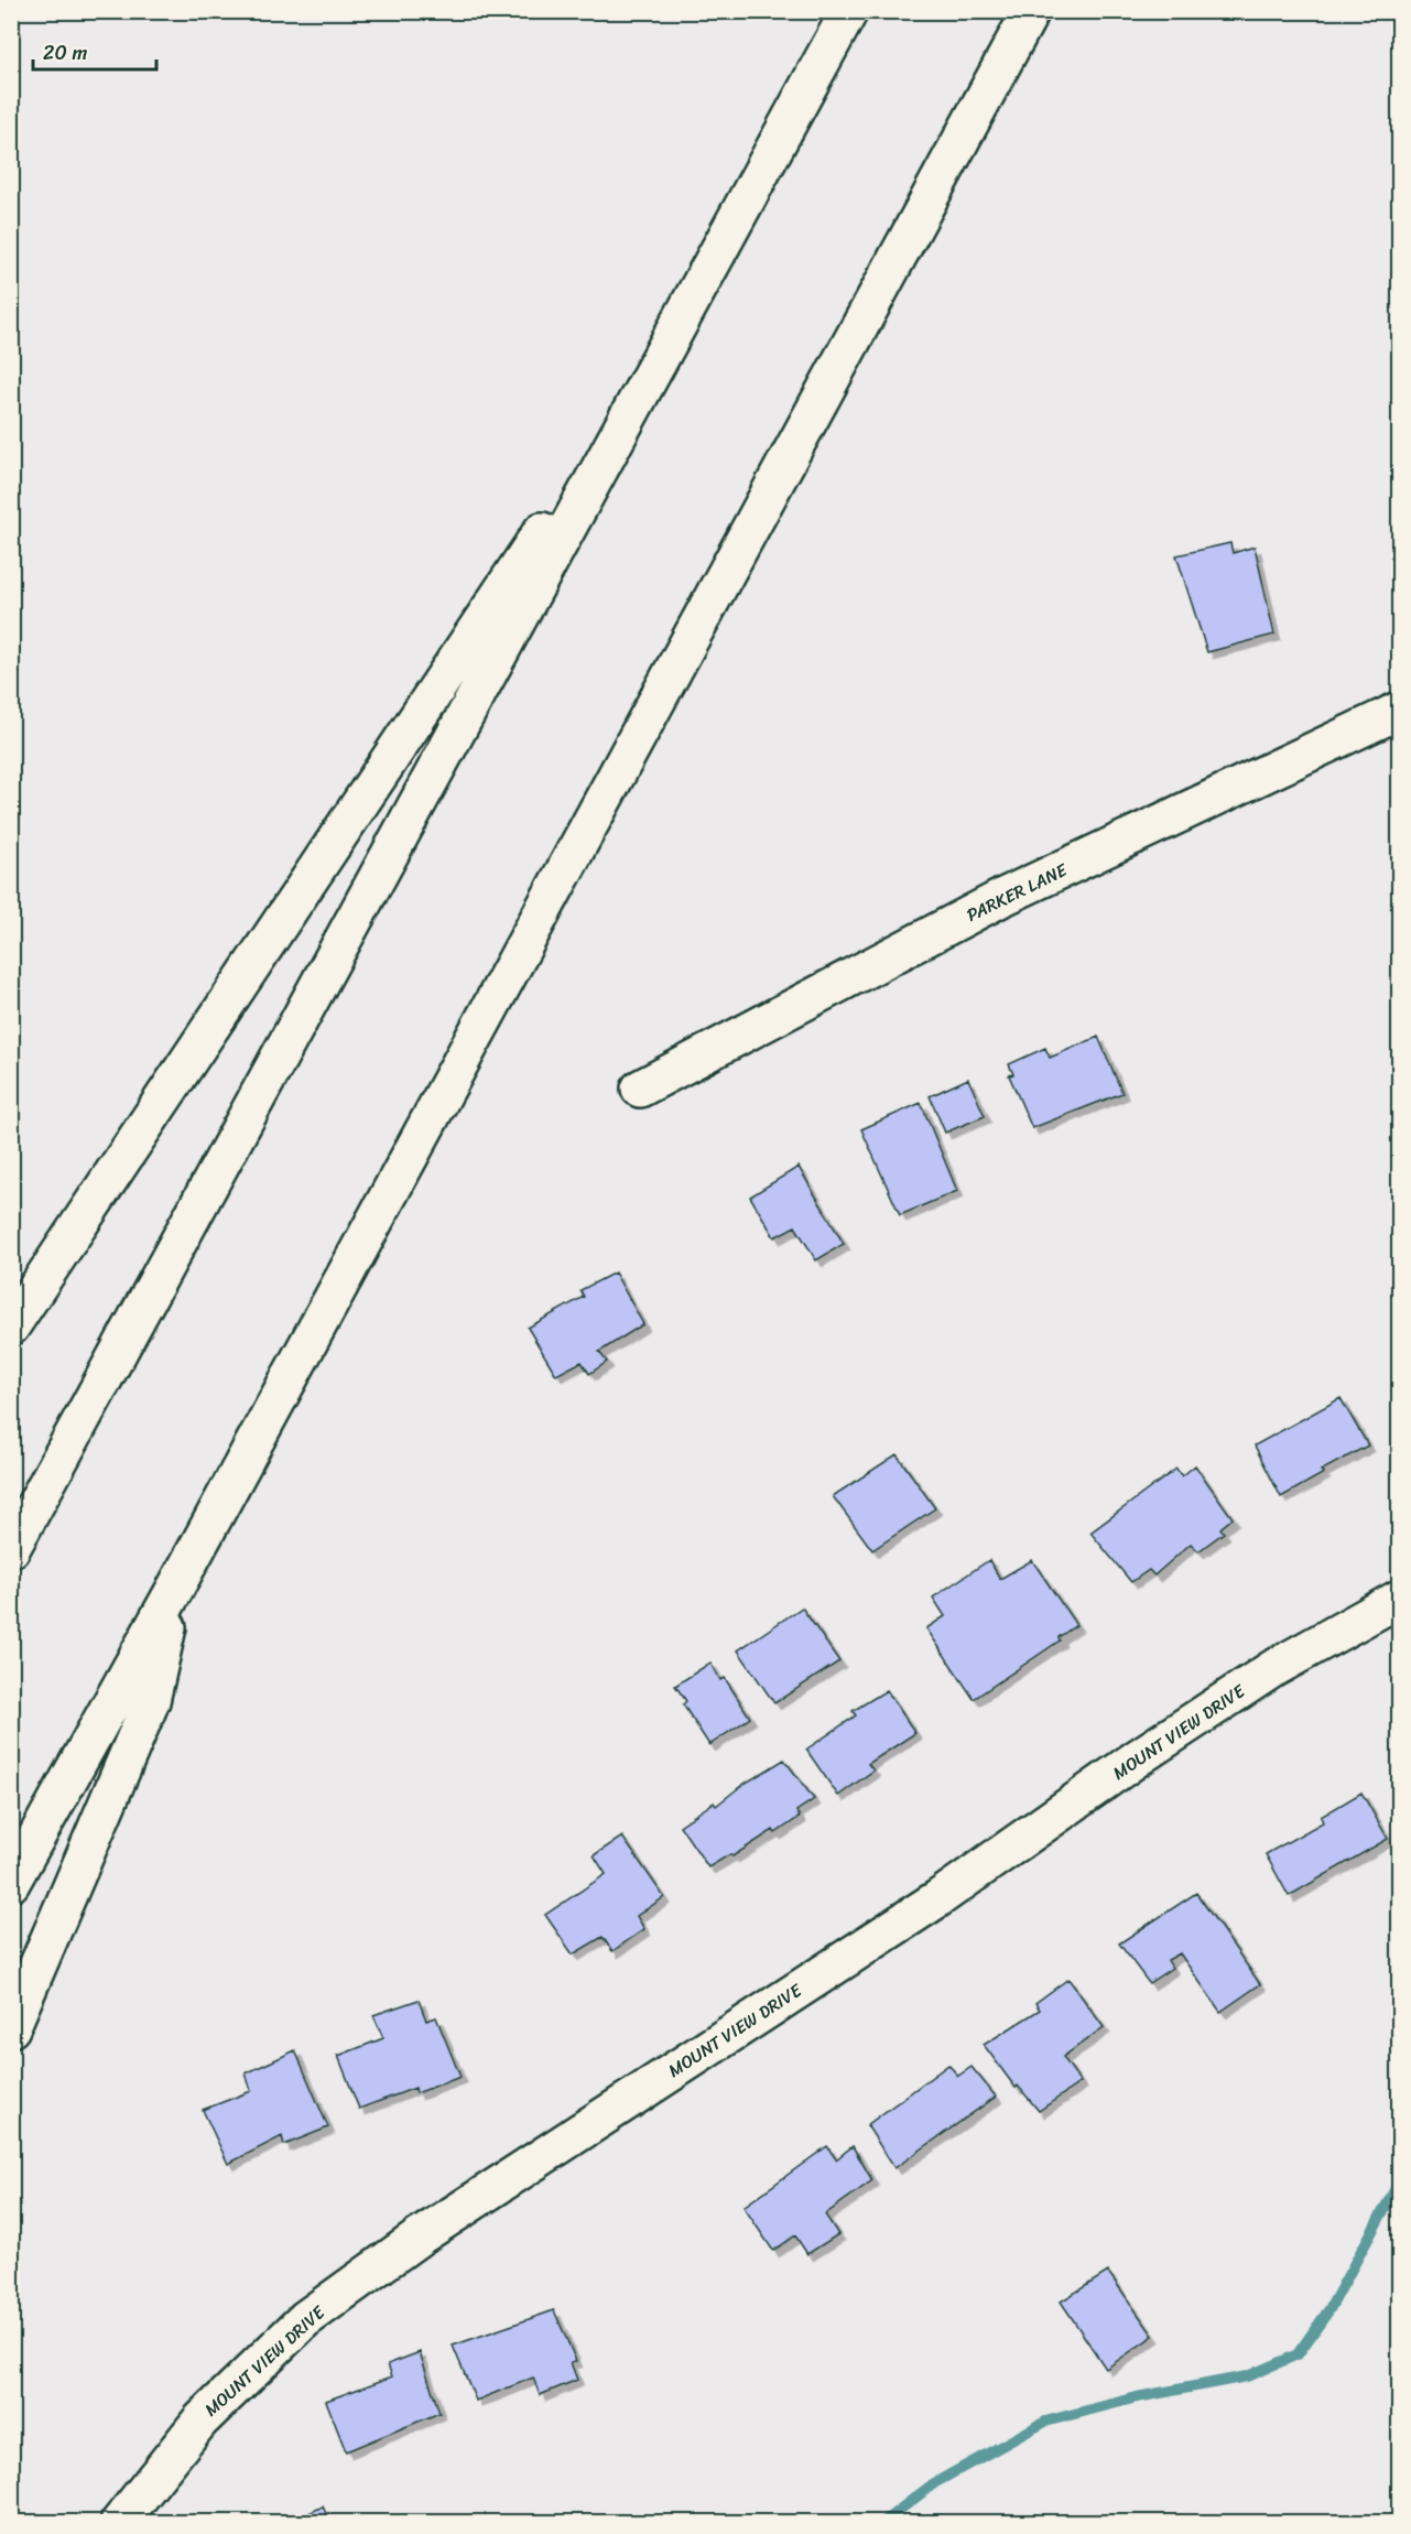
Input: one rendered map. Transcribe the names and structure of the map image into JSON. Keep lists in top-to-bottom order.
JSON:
{
  "streets": {
    "main road": ["PARKER LANE", "MOUNT VIEW DRIVE"]
  },
  "scale_bar": "20 m"
}
